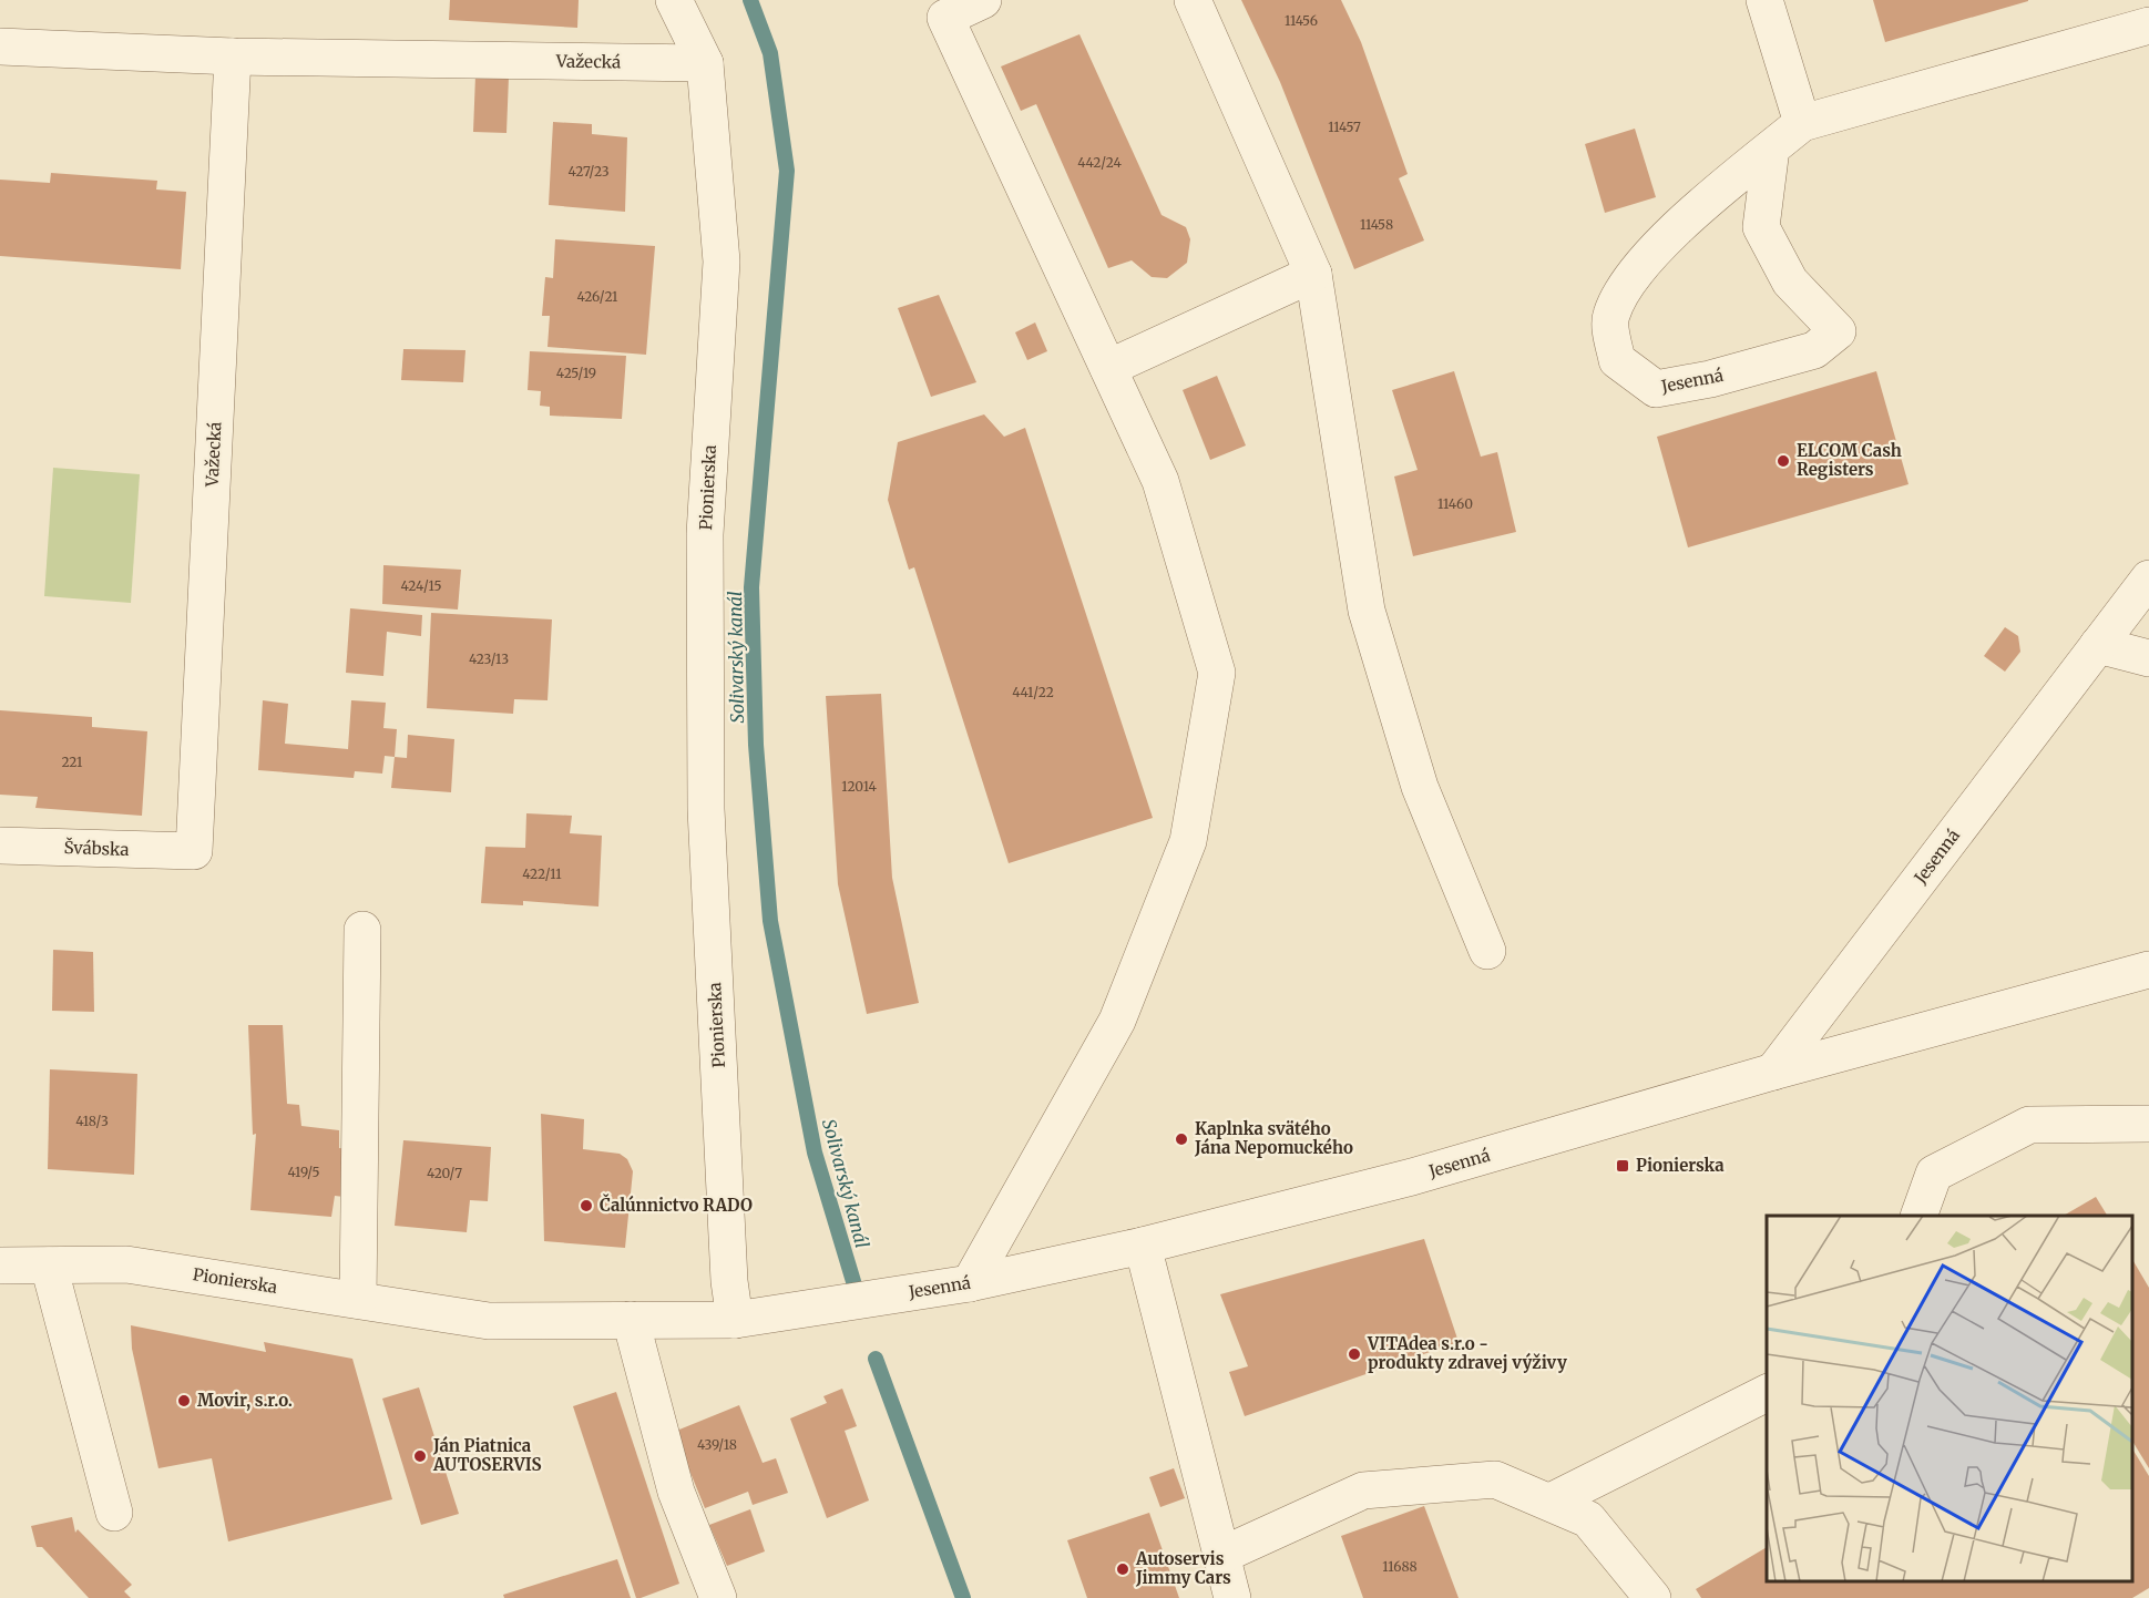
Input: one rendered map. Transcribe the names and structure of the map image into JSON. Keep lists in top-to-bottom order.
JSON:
{
  "streets": {
    "street": [
      "Važecká",
      "Jesenná",
      "Pionierska",
      "Švábska"
    ]
  },
  "crossings": [
    ["Važecká", "Pionierska"],
    ["Važecká", "Švábska"],
    ["Jesenná", "Pionierska"]
  ],
  "water": ["Solivarský kanál"],
  "places": {
    "other": [
      "ELCOM Cash Registers",
      "Kaplnka svätého Jána Nepomuckého",
      "Čalúnnictvo RADO",
      "VITAdea s.r.o - produkty zdravej výživy",
      "Movir, s.r.o.",
      "Ján Piatnica AUTOSERVIS",
      "Autoservis Jimmy Cars"
    ],
    "transit": ["Pionierska"]
  },
  "house_numbers": [
    "11456",
    "11457",
    "442/24",
    "427/23",
    "11458",
    "426/21",
    "425/19",
    "11460",
    "424/15",
    "423/13",
    "441/22",
    "221",
    "12014",
    "422/11",
    "418/3",
    "419/5",
    "420/7",
    "439/18",
    "11688"
  ]
}
